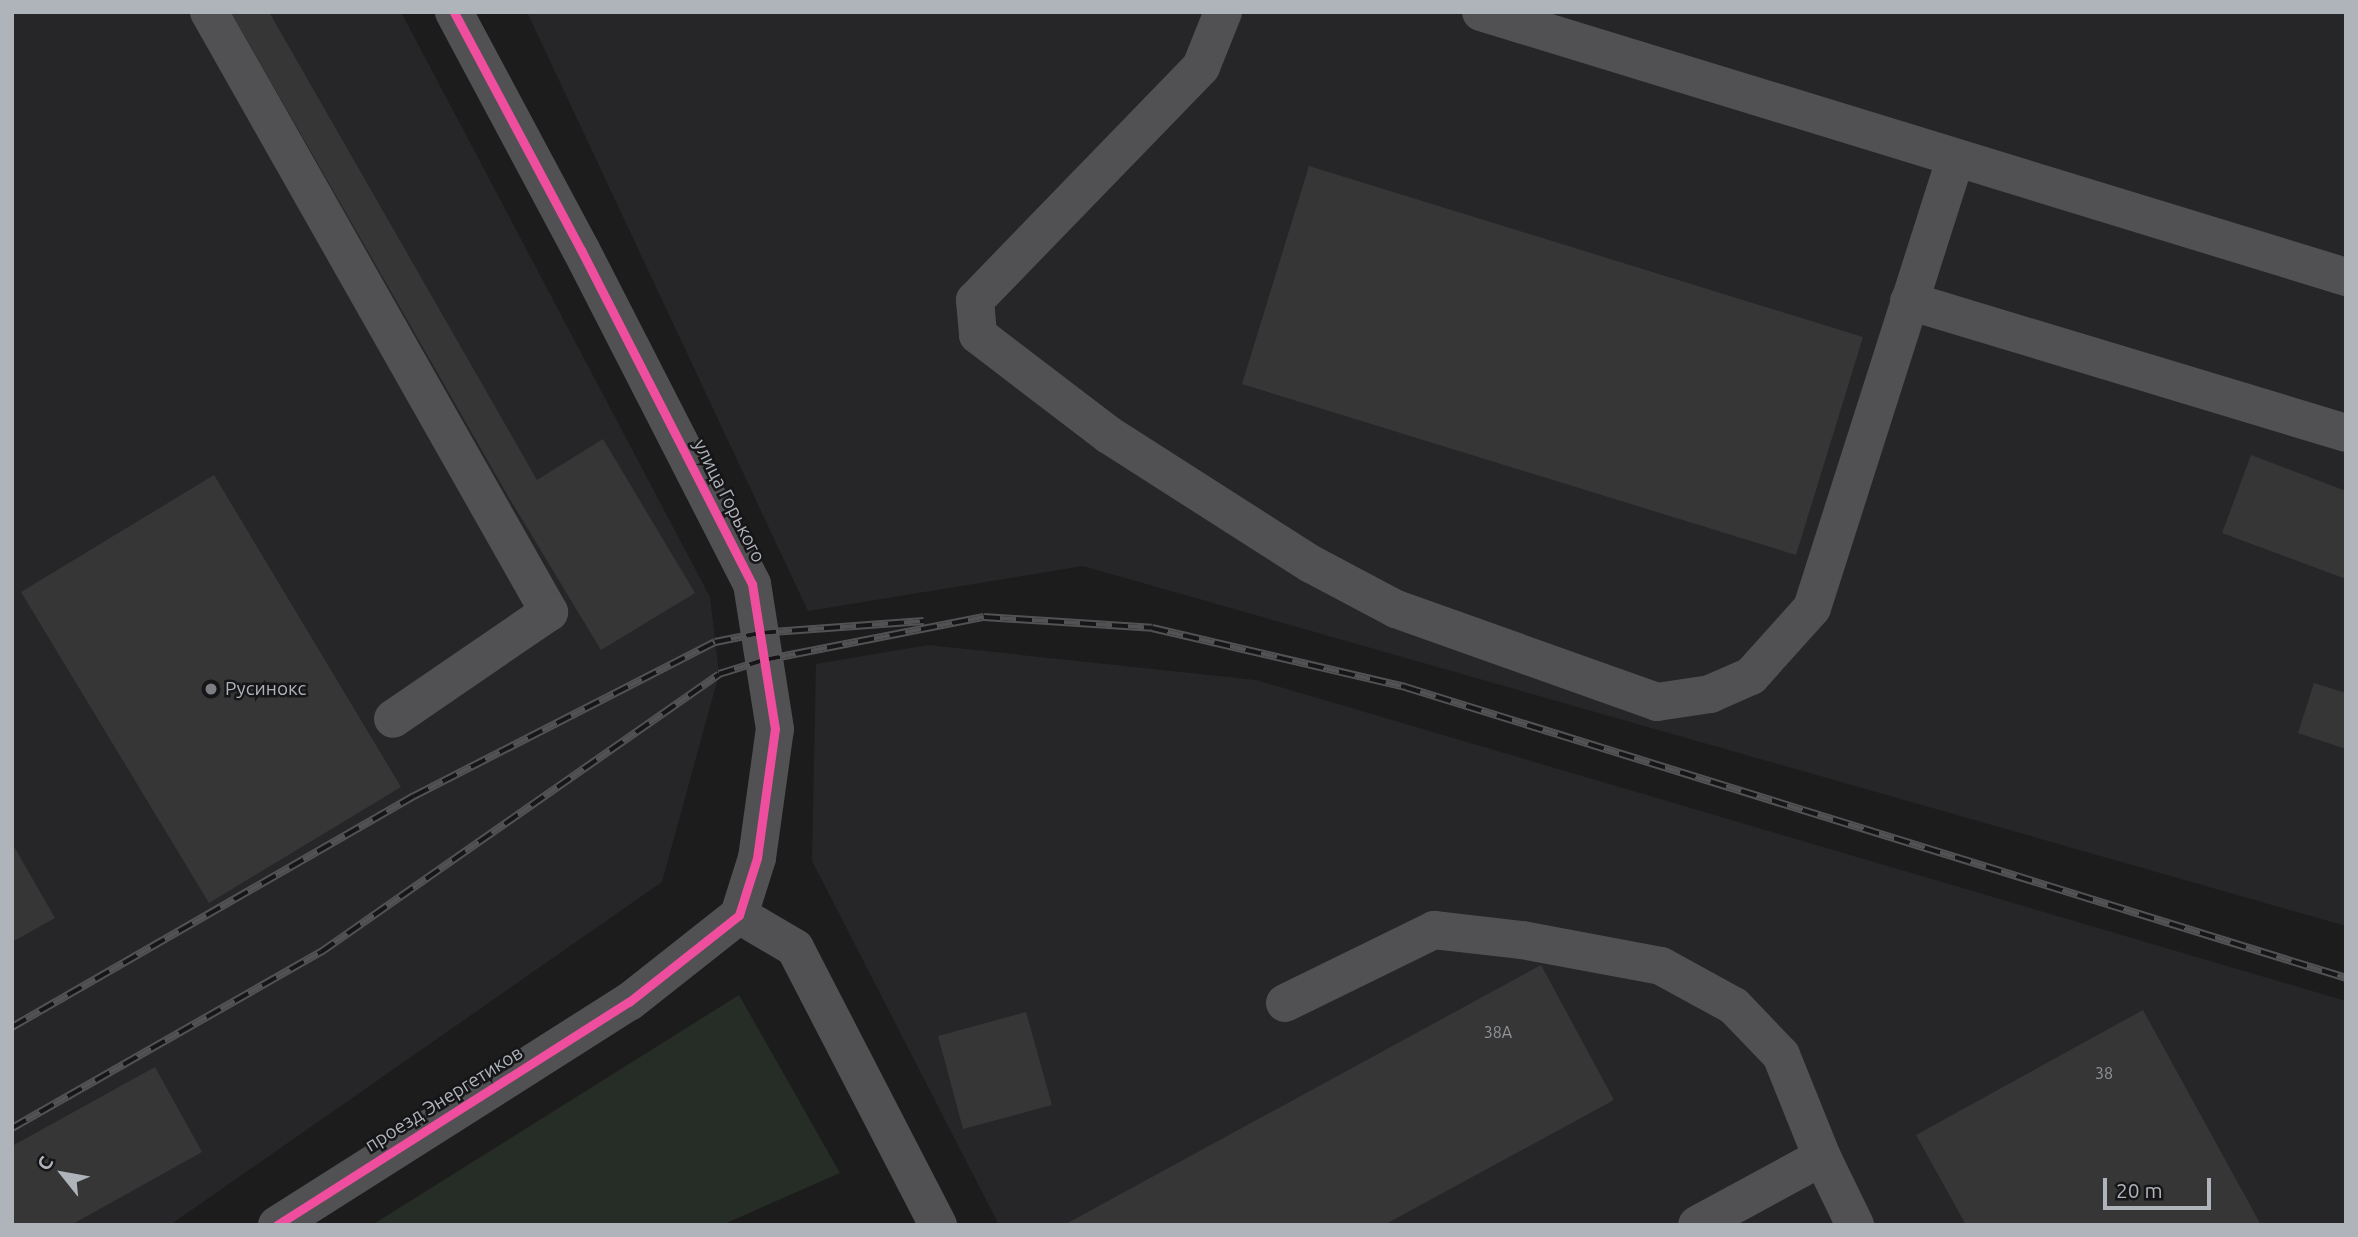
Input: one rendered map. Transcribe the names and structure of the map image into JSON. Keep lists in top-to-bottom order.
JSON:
{
  "streets": {
    "street": ["улица Горького", "проезд Энергетиков"]
  },
  "crossings": [
    ["улица Горького", "проезд Энергетиков"]
  ],
  "places": ["Русинокс"],
  "house_numbers": ["38А", "38"],
  "scale_bar": "20 m",
  "north": "top left"
}
